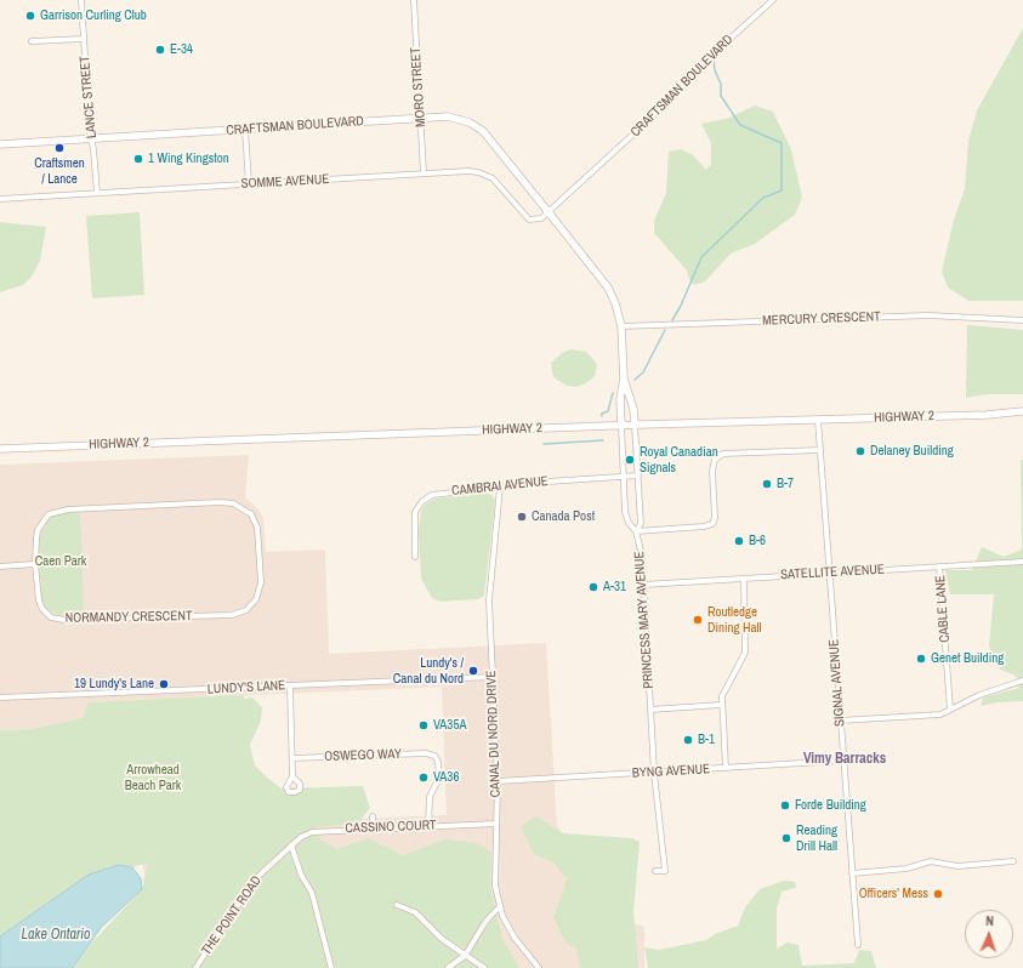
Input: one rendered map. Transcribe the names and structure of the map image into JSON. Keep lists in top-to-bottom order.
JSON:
{
  "streets": {
    "main road": ["CRAFTSMAN BOULEVARD", "HIGHWAY 2"],
    "street": [
      "MORO STREET",
      "LANCE STREET",
      "SOMME AVENUE",
      "MERCURY CRESCENT",
      "CAMBRAI AVENUE",
      "SATELLITE AVENUE",
      "CABLE LANE",
      "NORMANDY CRESCENT",
      "PRINCESS MARY AVENUE",
      "SIGNAL AVENUE",
      "LUNDY'S LANE",
      "CANAL DU NORD DRIVE",
      "OSWEGO WAY",
      "BYNG AVENUE",
      "CASSINO COURT",
      "THE POINT ROAD"
    ]
  },
  "crossings": [
    ["CRAFTSMAN BOULEVARD", "MORO STREET"],
    ["CRAFTSMAN BOULEVARD", "LANCE STREET"],
    ["CRAFTSMAN BOULEVARD", "SOMME AVENUE"],
    ["CRAFTSMAN BOULEVARD", "MERCURY CRESCENT"],
    ["CRAFTSMAN BOULEVARD", "HIGHWAY 2"],
    ["CRAFTSMAN BOULEVARD", "PRINCESS MARY AVENUE"],
    ["MORO STREET", "SOMME AVENUE"],
    ["LANCE STREET", "SOMME AVENUE"],
    ["HIGHWAY 2", "PRINCESS MARY AVENUE"],
    ["HIGHWAY 2", "SIGNAL AVENUE"],
    ["CAMBRAI AVENUE", "PRINCESS MARY AVENUE"],
    ["CAMBRAI AVENUE", "CANAL DU NORD DRIVE"],
    ["SATELLITE AVENUE", "CABLE LANE"],
    ["SATELLITE AVENUE", "PRINCESS MARY AVENUE"],
    ["SATELLITE AVENUE", "SIGNAL AVENUE"],
    ["PRINCESS MARY AVENUE", "BYNG AVENUE"],
    ["SIGNAL AVENUE", "BYNG AVENUE"],
    ["LUNDY'S LANE", "CANAL DU NORD DRIVE"],
    ["CANAL DU NORD DRIVE", "BYNG AVENUE"],
    ["CANAL DU NORD DRIVE", "CASSINO COURT"],
    ["OSWEGO WAY", "CASSINO COURT"],
    ["CASSINO COURT", "THE POINT ROAD"]
  ],
  "districts": ["Vimy Barracks"],
  "water": ["Lake Ontario"],
  "parks": ["Caen Park", "Arrowhead Beach Park"],
  "places": [
    "Garrison Curling Club",
    "E-34",
    "Craftsmen / Lance",
    "1 Wing Kingston",
    "Delaney Building",
    "Royal Canadian Signals",
    "B-7",
    "Canada Post",
    "B-6",
    "A-31",
    "Routledge Dining Hall",
    "Genet Building",
    "Lundy's / Canal du Nord",
    "19 Lundy's Lane",
    "VA35A",
    "B-1",
    "VA36",
    "Forde Building",
    "Reading Drill Hall",
    "Officers' Mess"
  ],
  "north": "top"
}
